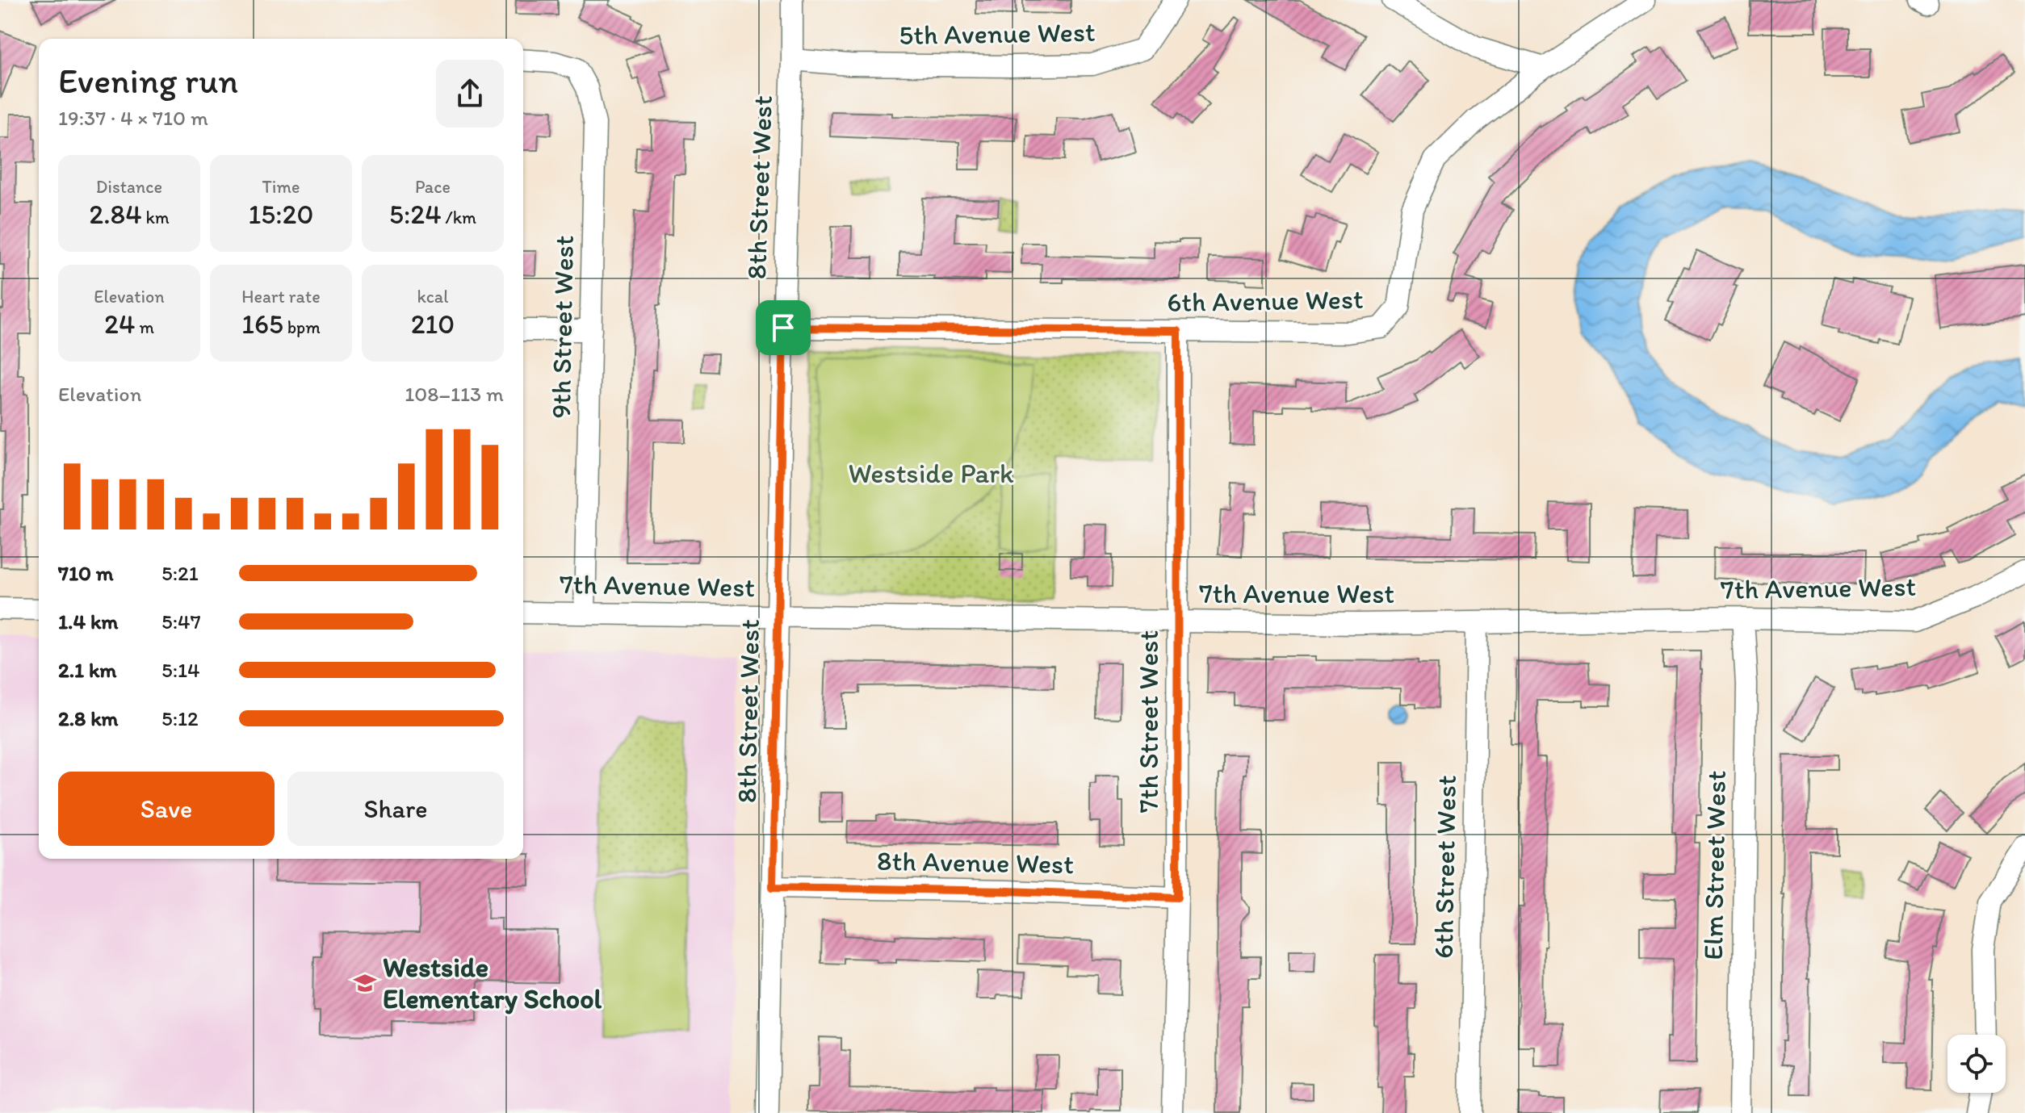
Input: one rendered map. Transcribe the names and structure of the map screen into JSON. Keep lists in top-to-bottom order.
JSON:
{
  "streets": {
    "street": [
      "5th Avenue West",
      "8th Street West",
      "6th Avenue West",
      "9th Street West",
      "7th Avenue West",
      "7th Street West",
      "8th Avenue West",
      "Elm Street West",
      "6th Street West"
    ]
  },
  "crossings": [
    ["5th Avenue West", "8th Street West"],
    ["8th Street West", "6th Avenue West"],
    ["8th Street West", "7th Avenue West"],
    ["8th Street West", "8th Avenue West"],
    ["6th Avenue West", "7th Street West"],
    ["9th Street West", "7th Avenue West"],
    ["7th Avenue West", "7th Street West"],
    ["7th Avenue West", "Elm Street West"],
    ["7th Avenue West", "6th Street West"],
    ["7th Street West", "8th Avenue West"]
  ],
  "parks": ["Westside Park"],
  "places": {
    "school or university": ["Westside Elementary School"]
  },
  "page": {
    "heading": ["Evening run", "19:37 · 4 × 710 m"],
    "stats": [
      ["Distance", "2.84 km"],
      ["Time", "15:20"],
      ["Pace", "5:24 /km"],
      ["Elevation", "24 m"],
      ["Heart rate", "165 bpm"],
      ["kcal", "210"]
    ],
    "chart": ["Elevation", "108–113 m"],
    "list": [
      {
        "name": "710 m",
        "note": "5:21"
      },
      {
        "name": "1.4 km",
        "note": "5:47"
      },
      {
        "name": "2.1 km",
        "note": "5:14"
      },
      {
        "name": "2.8 km",
        "note": "5:12"
      }
    ],
    "buttons": ["Save", "Share"]
  }
}
